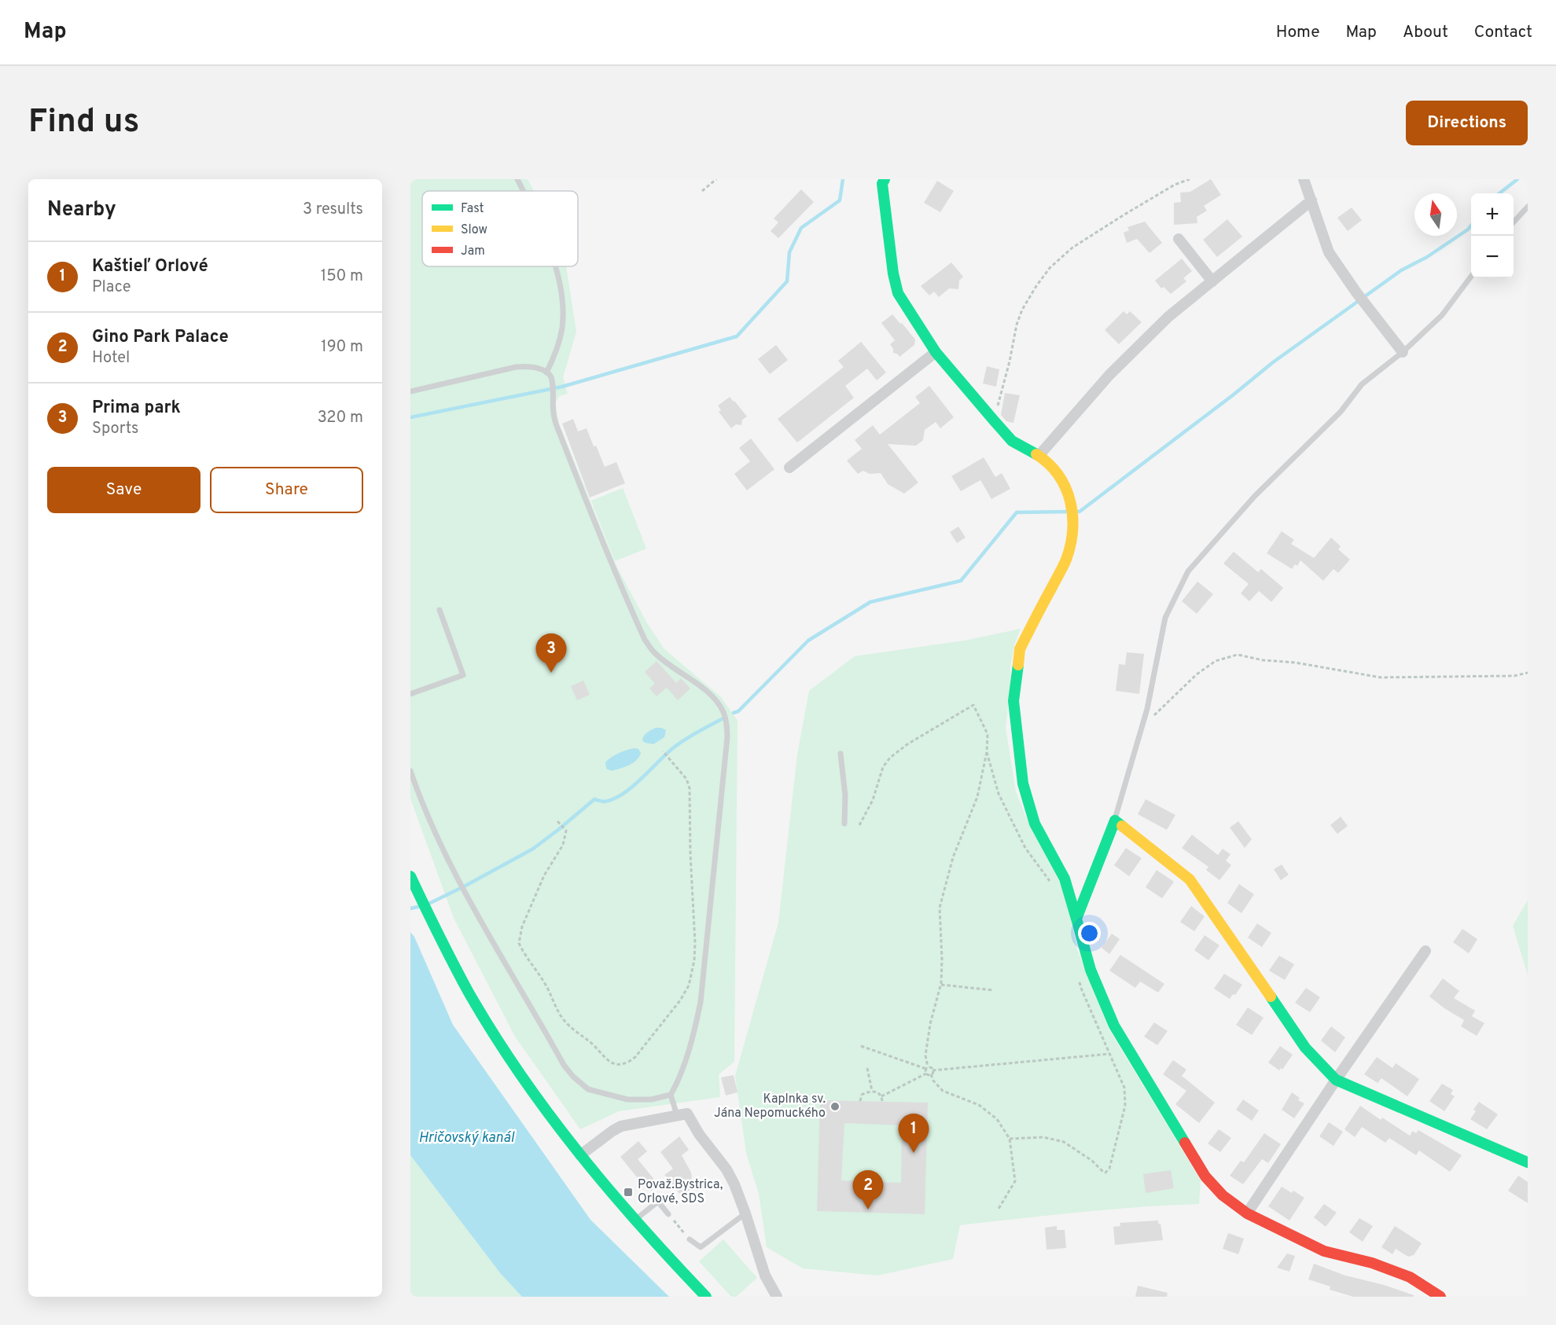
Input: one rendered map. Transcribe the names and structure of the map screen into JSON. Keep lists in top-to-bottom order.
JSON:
{
  "water": ["Hričovský kanál"],
  "places": {
    "other": ["Kaplnka sv. Jána Nepomuckého"],
    "transit": ["Považ.Bystrica, Orlové, SDS"]
  },
  "legend": ["Fast", "Slow", "Jam"],
  "north": "top",
  "page": {
    "header": "Map",
    "nav": [
      "Home",
      "Map",
      "About",
      "Contact"
    ],
    "buttons": [
      "Directions",
      ["Save", "Share"]
    ],
    "title": "Find us",
    "heading": ["Nearby", "3 results"],
    "map_buttons": ["+", "−"],
    "list": [
      {
        "mark": "1",
        "name": "Kaštieľ Orlové",
        "note": "Place",
        "value": "150 m"
      },
      {
        "mark": "2",
        "name": "Gino Park Palace",
        "note": "Hotel",
        "value": "190 m"
      },
      {
        "mark": "3",
        "name": "Prima park",
        "note": "Sports",
        "value": "320 m"
      }
    ],
    "pins": ["3", "1", "2"]
  }
}
